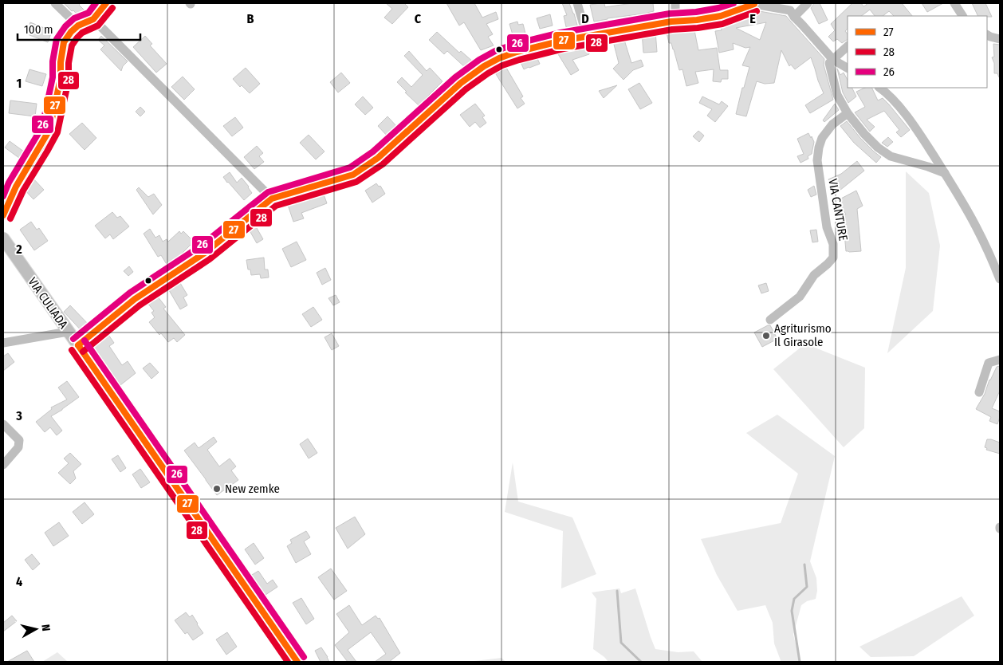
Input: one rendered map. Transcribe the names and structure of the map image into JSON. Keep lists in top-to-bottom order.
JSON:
{
  "streets": {
    "main road": ["VIA CULIADA"],
    "street": ["VIA CANTURE"]
  },
  "places": ["Agriturismo Il Girasole", "New zemke"],
  "lines": ["transit line 27", "transit line 26", "transit line 28"],
  "legend": ["27", "28", "26"],
  "scale_bar": "100 m",
  "north": "right",
  "grid": {
    "columns": [
      "B",
      "C",
      "D",
      "E"
    ],
    "rows": [
      "1",
      "2",
      "3",
      "4"
    ]
  }
}
